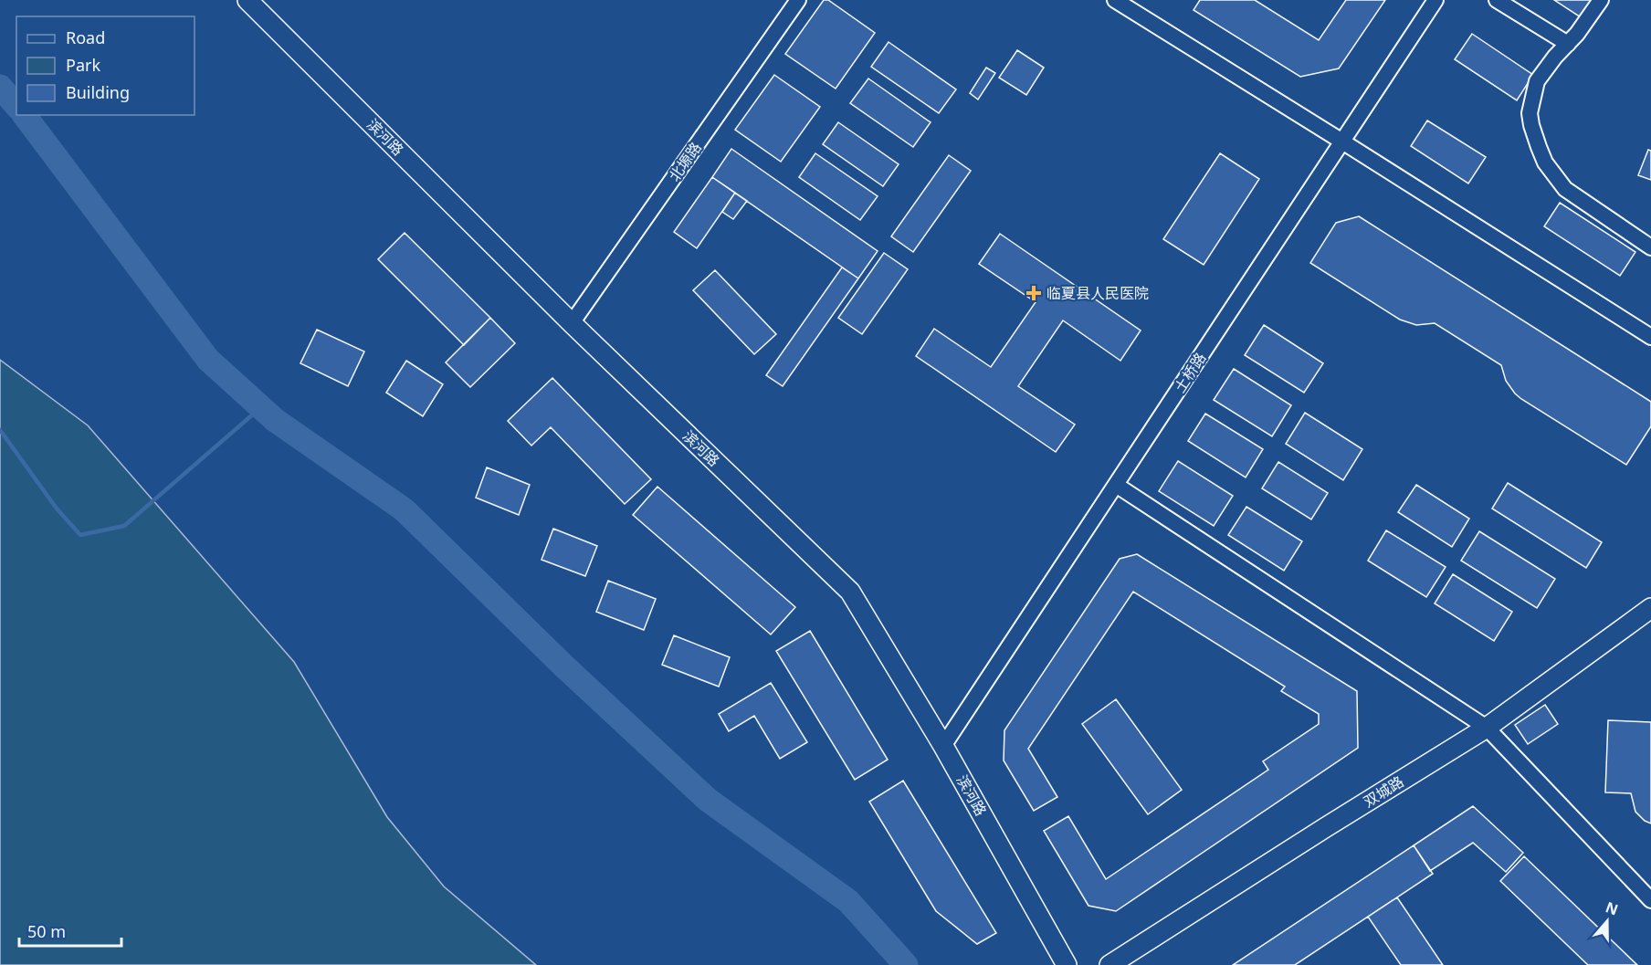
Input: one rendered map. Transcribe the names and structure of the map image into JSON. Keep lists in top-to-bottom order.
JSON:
{
  "streets": {
    "main road": ["滨河路", "双城路"],
    "street": ["北塬路", "土桥路"]
  },
  "crossings": [
    ["滨河路", "北塬路"],
    ["滨河路", "土桥路"]
  ],
  "places": {
    "health": ["临夏县人民医院"]
  },
  "legend": ["Road", "Park", "Building"],
  "scale_bar": "50 m",
  "north": "top"
}
